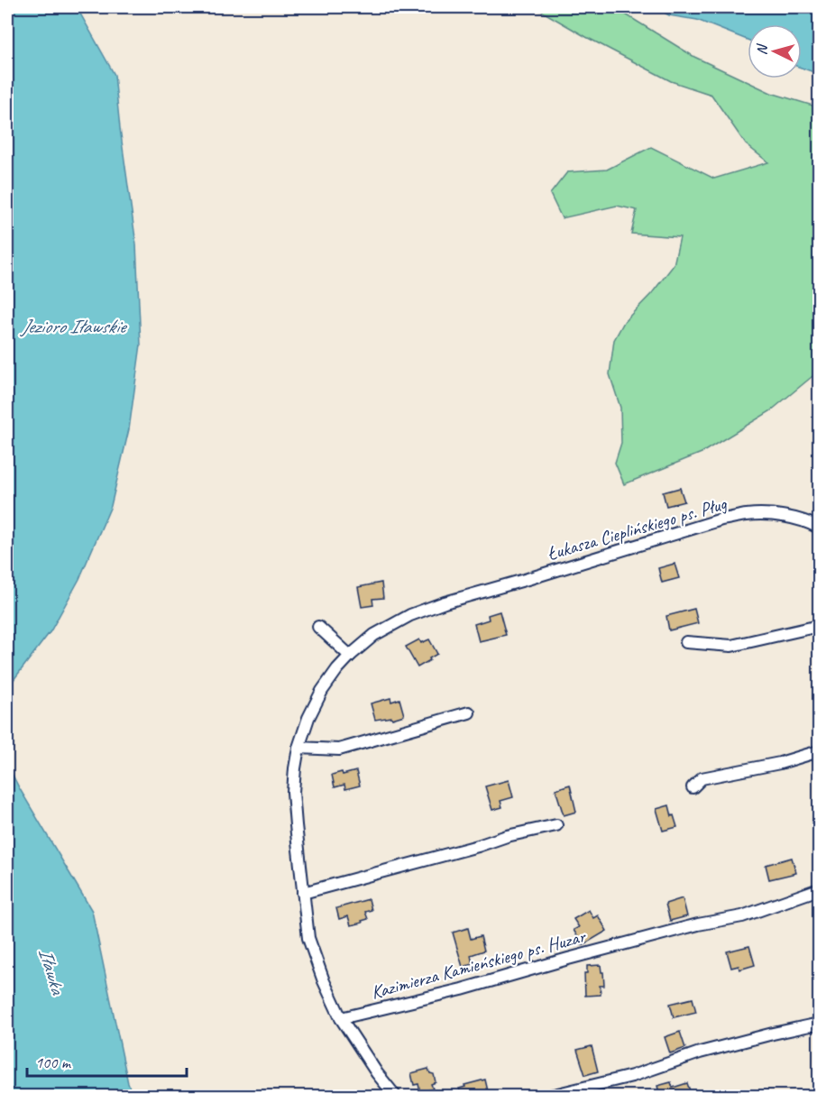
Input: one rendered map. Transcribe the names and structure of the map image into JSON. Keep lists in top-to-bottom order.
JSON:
{
  "streets": {
    "street": ["Łukasza Cieplińskiego ps. Pług", "Kazimierza Kamieńskiego ps. Huzar"]
  },
  "crossings": [
    ["Łukasza Cieplińskiego ps. Pług", "Kazimierza Kamieńskiego ps. Huzar"]
  ],
  "water": ["Jezioro Iławskie", "Iławka"],
  "scale_bar": "100 m",
  "north": "left"
}
